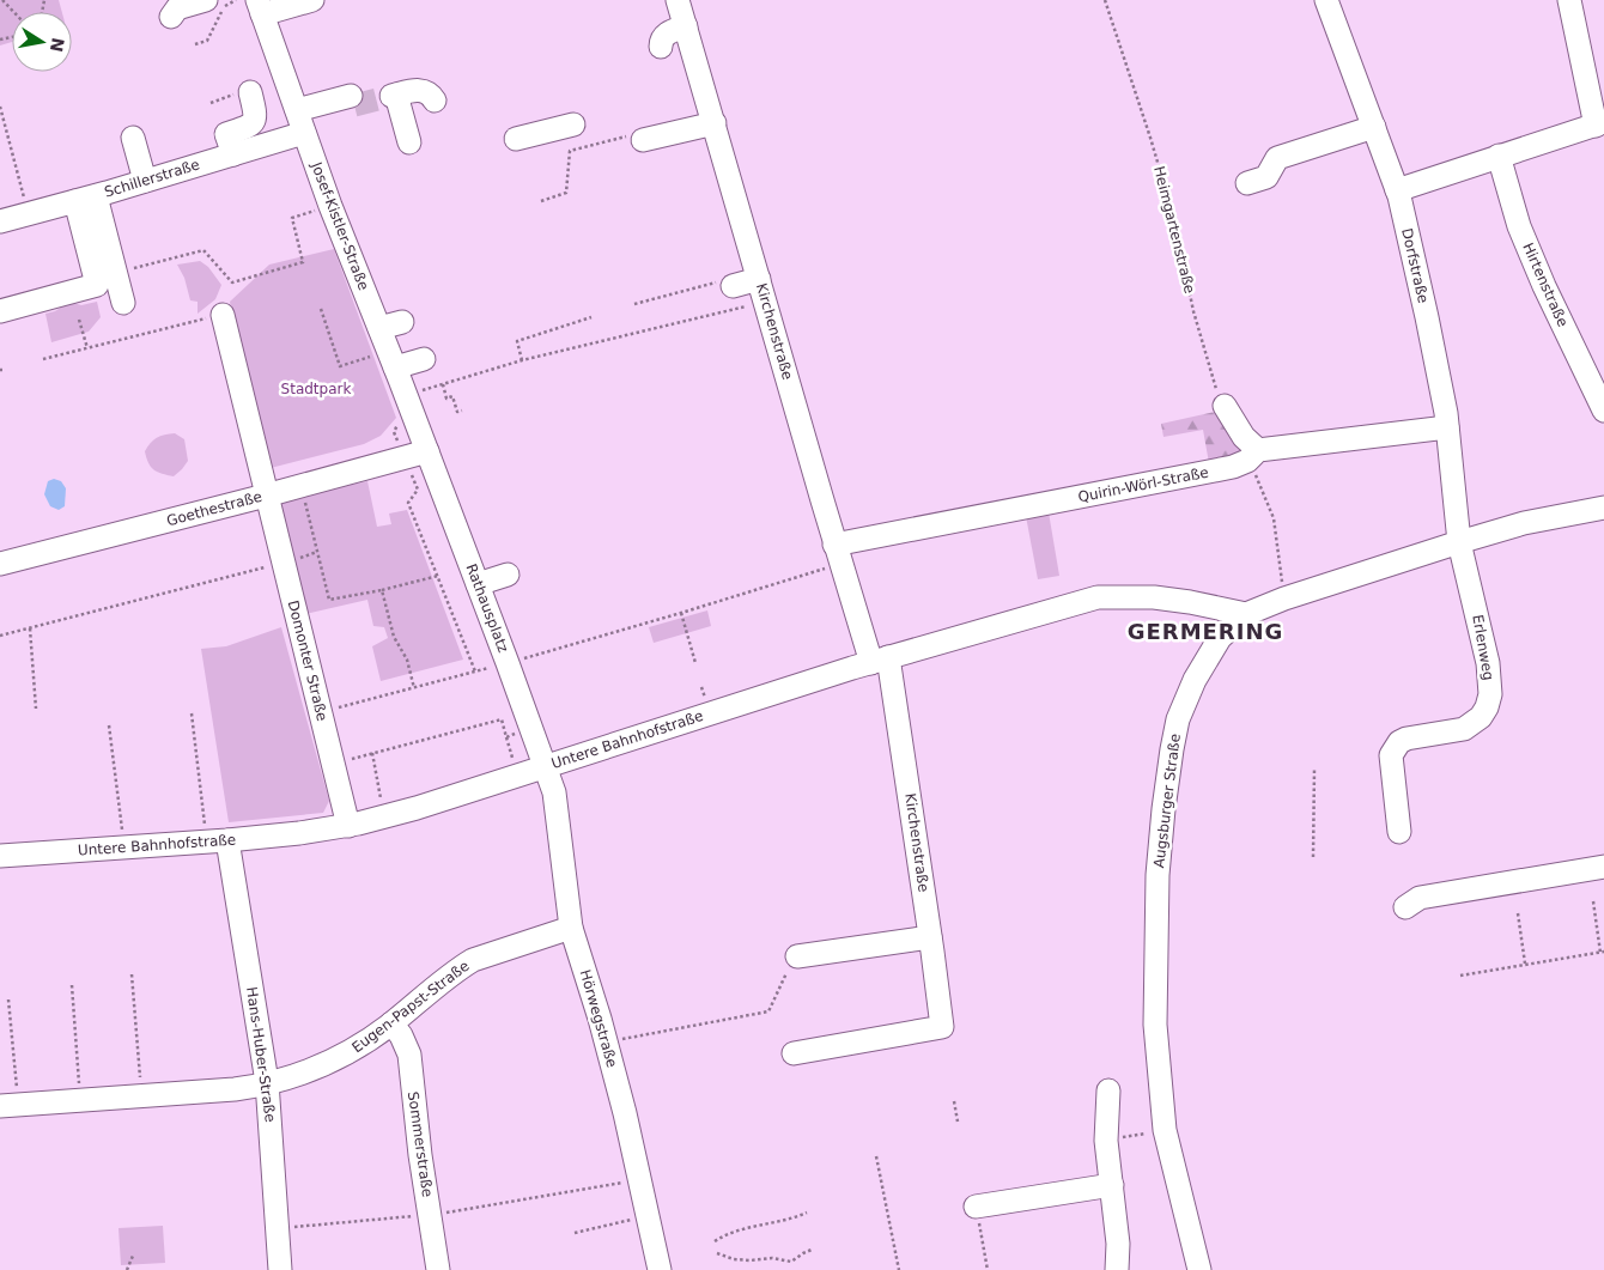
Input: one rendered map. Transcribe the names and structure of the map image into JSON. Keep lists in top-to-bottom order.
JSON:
{
  "streets": {
    "street": [
      "Schillerstraße",
      "Josef-Kistler-Straße",
      "Dorfstraße",
      "Hirtenstraße",
      "Kirchenstraße",
      "Quirin-Wörl-Straße",
      "Goethestraße",
      "Rathausplatz",
      "Erlenweg",
      "Domonter Straße",
      "Untere Bahnhofstraße",
      "Augsburger Straße",
      "Eugen-Papst-Straße",
      "Hörwegstraße",
      "Hans-Huber-Straße",
      "Sommerstraße"
    ],
    "path": ["Heimgartenstraße"]
  },
  "crossings": [
    ["Schillerstraße", "Josef-Kistler-Straße"],
    ["Josef-Kistler-Straße", "Goethestraße"],
    ["Josef-Kistler-Straße", "Rathausplatz"],
    ["Dorfstraße", "Quirin-Wörl-Straße"],
    ["Dorfstraße", "Erlenweg"],
    ["Dorfstraße", "Augsburger Straße"],
    ["Kirchenstraße", "Quirin-Wörl-Straße"],
    ["Kirchenstraße", "Untere Bahnhofstraße"],
    ["Goethestraße", "Rathausplatz"],
    ["Goethestraße", "Domonter Straße"],
    ["Rathausplatz", "Untere Bahnhofstraße"],
    ["Rathausplatz", "Hörwegstraße"],
    ["Erlenweg", "Augsburger Straße"],
    ["Domonter Straße", "Untere Bahnhofstraße"],
    ["Untere Bahnhofstraße", "Augsburger Straße"],
    ["Untere Bahnhofstraße", "Hörwegstraße"],
    ["Untere Bahnhofstraße", "Hans-Huber-Straße"],
    ["Eugen-Papst-Straße", "Hörwegstraße"],
    ["Eugen-Papst-Straße", "Hans-Huber-Straße"],
    ["Eugen-Papst-Straße", "Sommerstraße"]
  ],
  "districts": ["GERMERING"],
  "parks": ["Stadtpark"],
  "north": "right"
}
